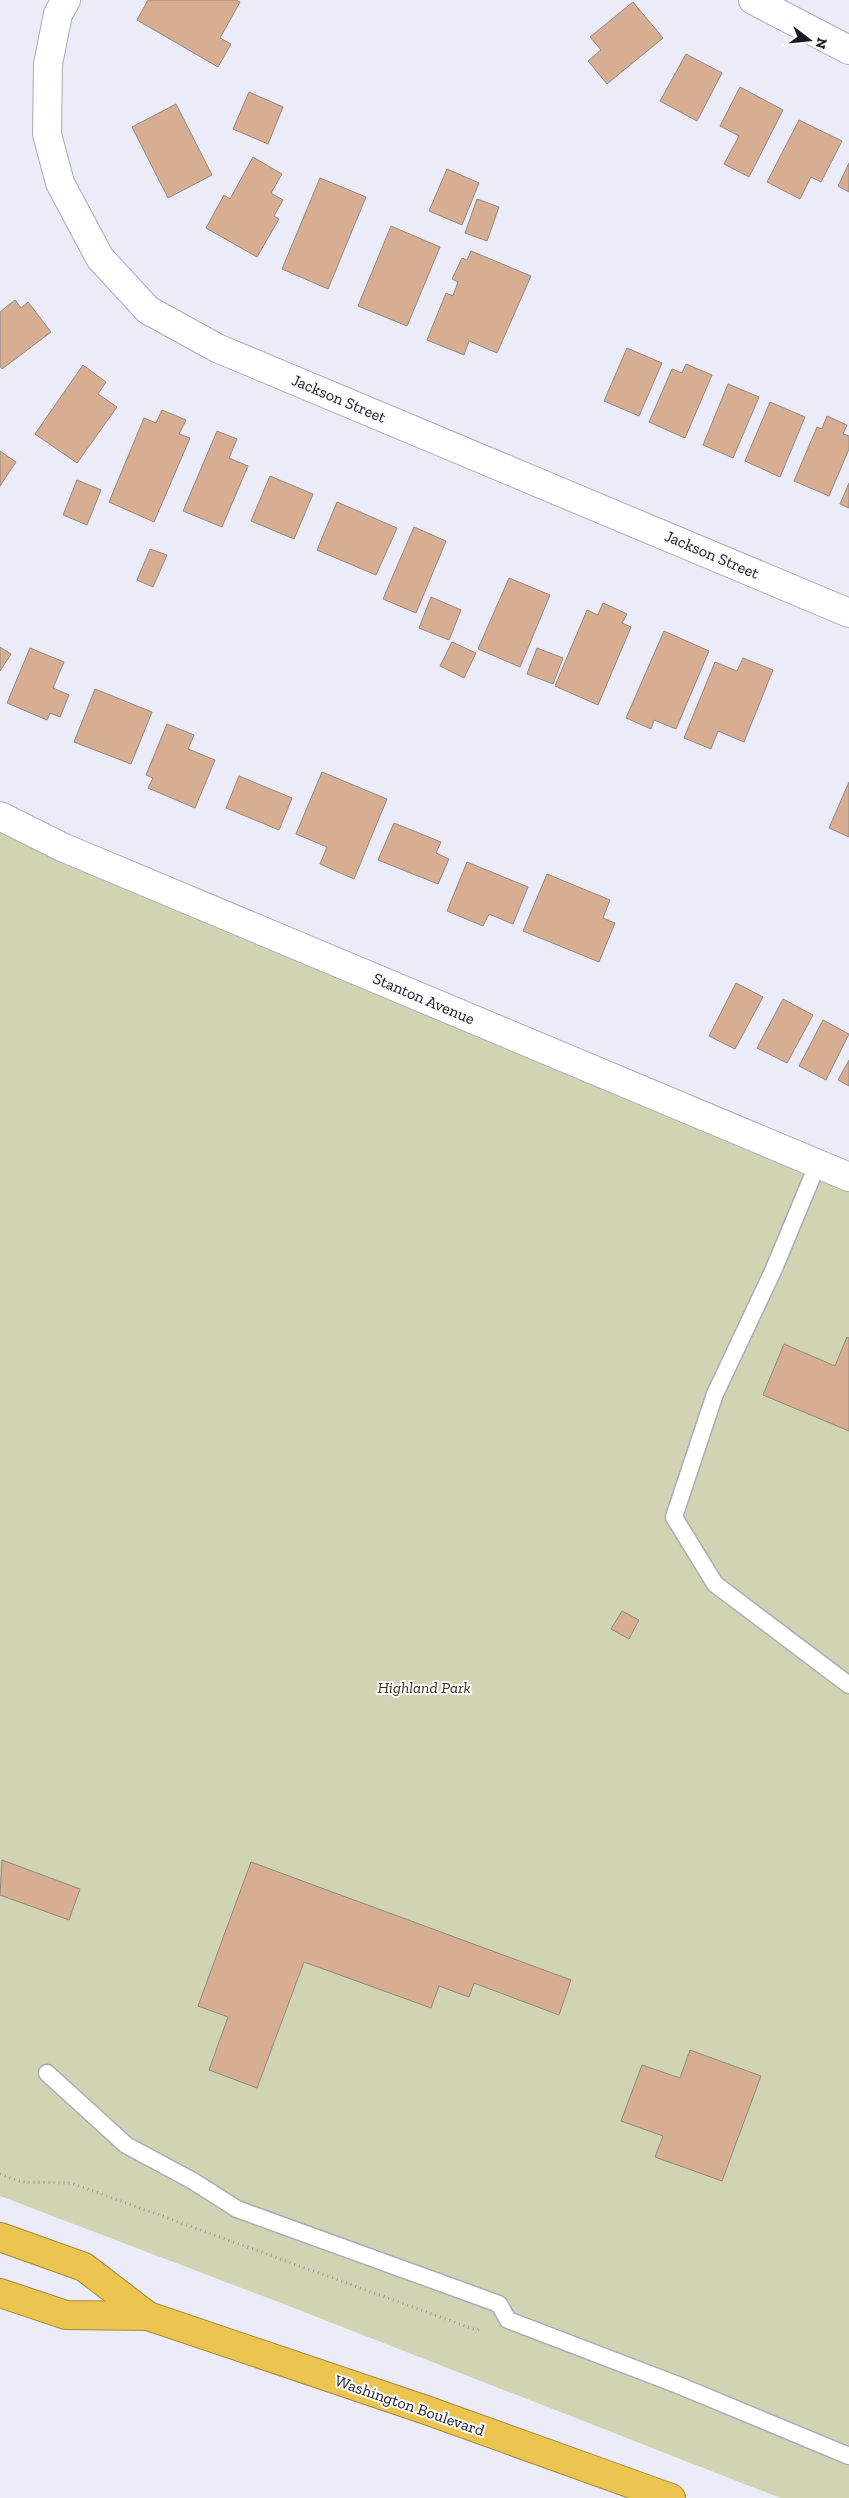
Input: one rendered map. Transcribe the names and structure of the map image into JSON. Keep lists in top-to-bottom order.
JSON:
{
  "streets": {
    "highway": ["Washington Boulevard"],
    "street": ["Jackson Street", "Stanton Avenue"]
  },
  "parks": ["Highland Park"],
  "north": "right"
}
